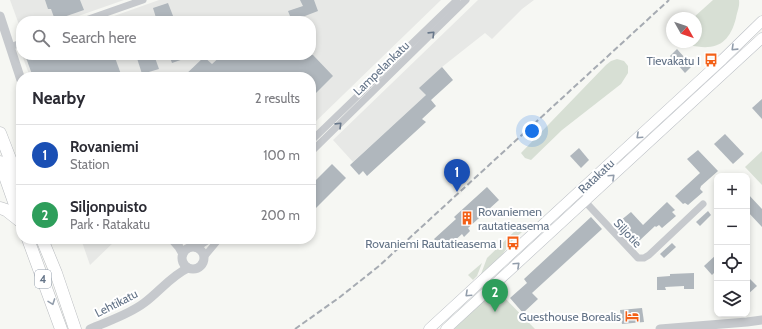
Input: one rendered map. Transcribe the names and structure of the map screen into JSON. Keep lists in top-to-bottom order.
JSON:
{
  "streets": {
    "highway": ["4"],
    "main road": ["Ratakatu"],
    "street": ["Lampelankatu", "Siljotie", "Lehtikatu"]
  },
  "crossings": [
    ["Ratakatu", "Siljotie"]
  ],
  "places": {
    "bus stop": ["Tievakatu I", "Rovaniemi Rautatieasema I"],
    "building": ["Rovaniemen rautatieasema"],
    "hotel": ["Guesthouse Borealis"]
  },
  "north": "bottom right",
  "page": {
    "search": "Search here",
    "heading": ["Nearby", "2 results"],
    "list": [
      {
        "mark": "1",
        "name": "Rovaniemi",
        "note": "Station",
        "value": "100 m"
      },
      {
        "mark": "2",
        "name": "Siljonpuisto",
        "note": "Park · Ratakatu",
        "value": "200 m"
      }
    ],
    "pins": ["1", "2"],
    "map_buttons": ["+", "−"]
  }
}
